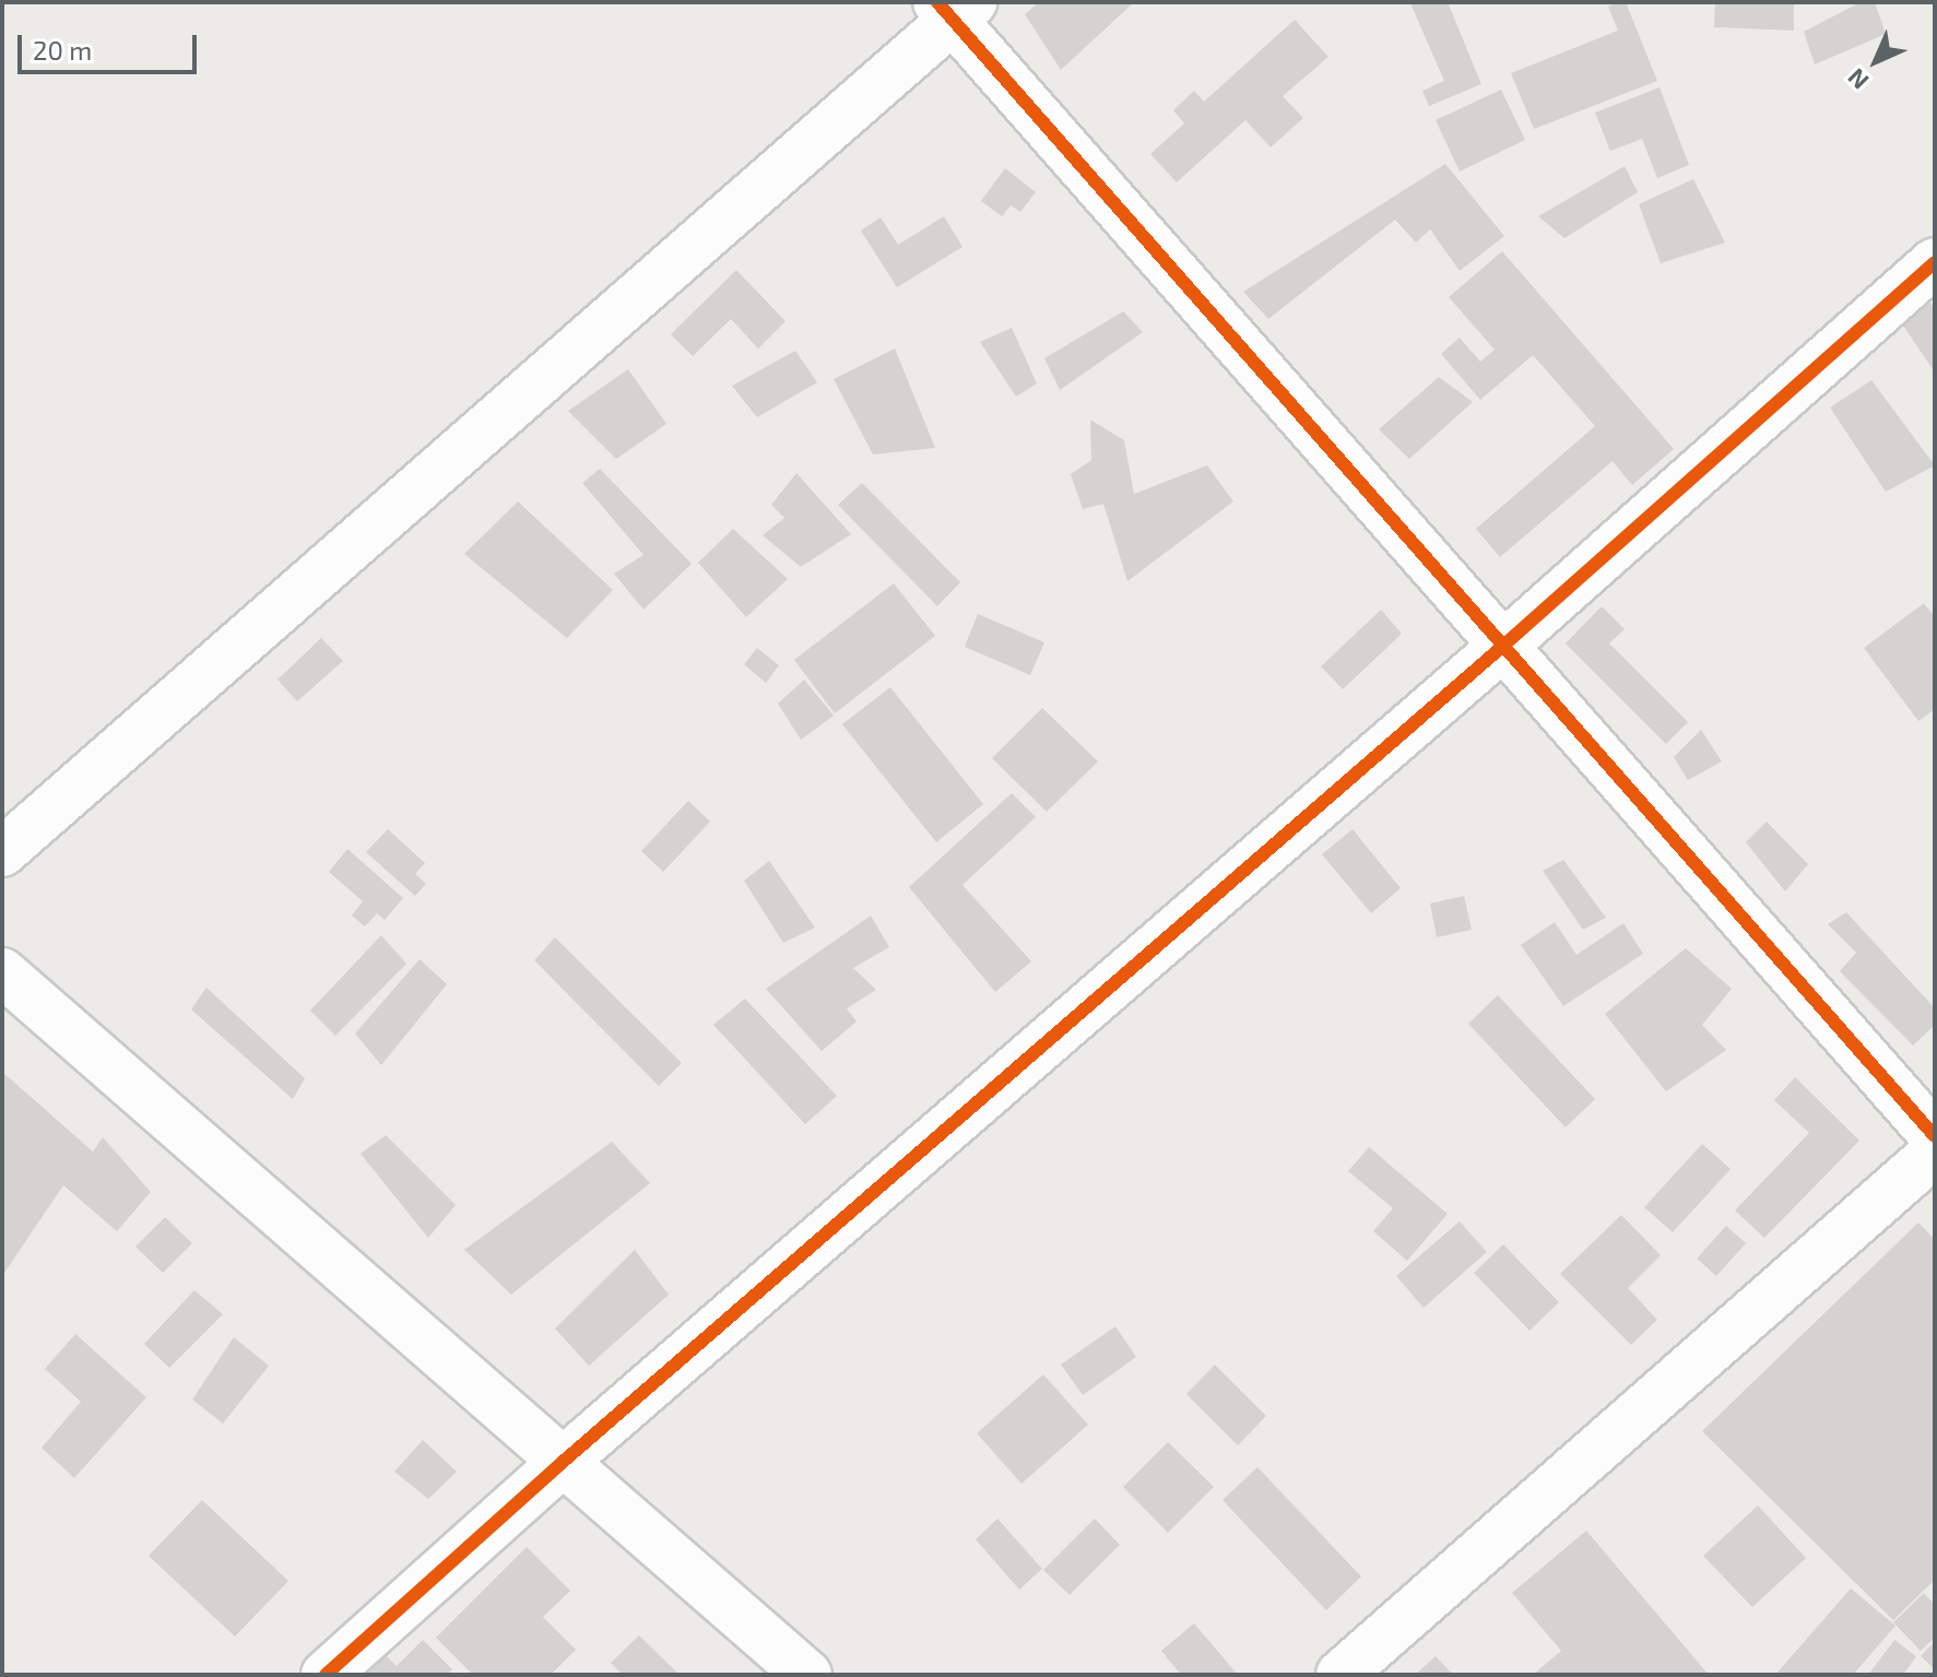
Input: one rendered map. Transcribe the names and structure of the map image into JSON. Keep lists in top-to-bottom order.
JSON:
{
  "scale_bar": "20 m",
  "north": "bottom left"
}
